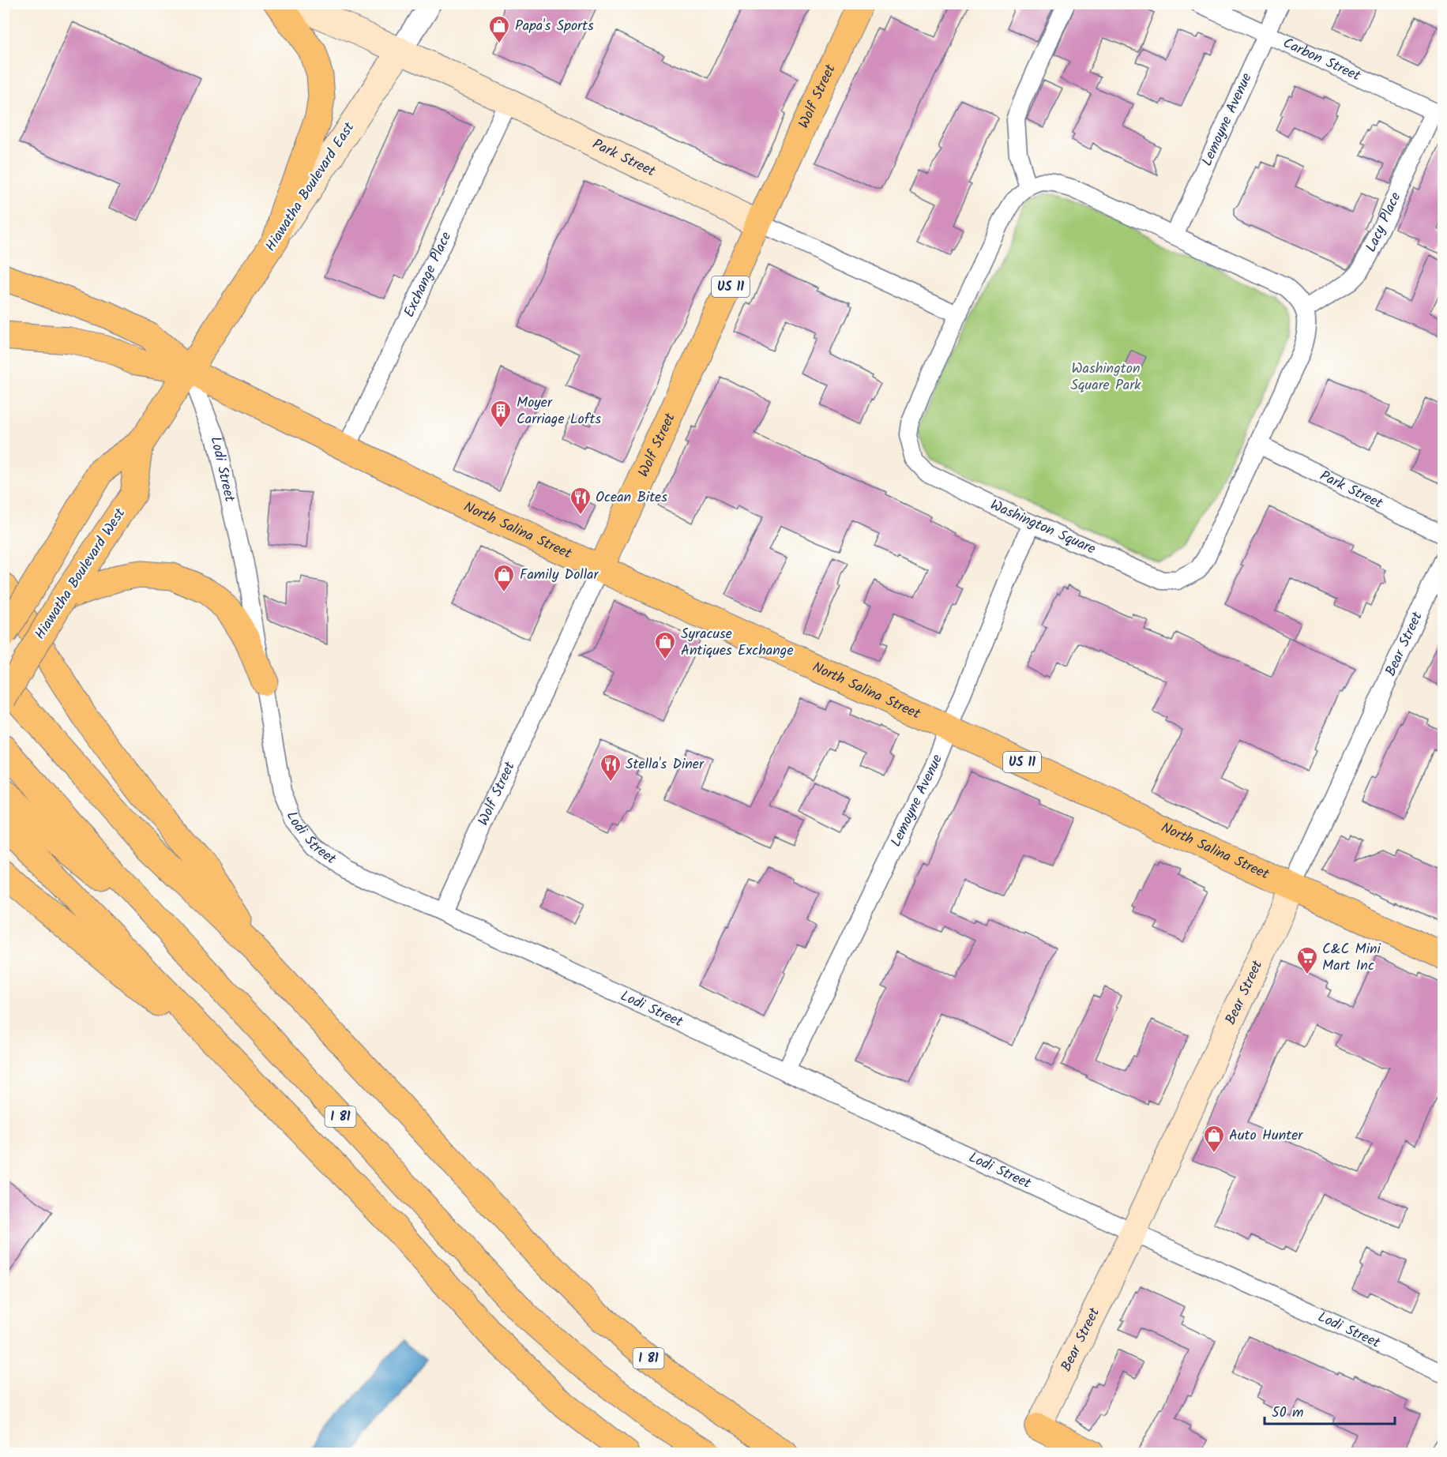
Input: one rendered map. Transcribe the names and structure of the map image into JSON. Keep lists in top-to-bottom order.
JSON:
{
  "streets": {
    "main road": [
      "Wolf Street",
      "Park Street",
      "Hiawatha Boulevard East",
      "US 11",
      "North Salina Street",
      "Hiawatha Boulevard West",
      "Bear Street",
      "I 81"
    ],
    "street": [
      "Carbon Street",
      "Lemoyne Avenue",
      "Lacy Place",
      "Exchange Place",
      "Lodi Street",
      "Washington Square"
    ]
  },
  "crossings": [
    ["Carbon Street", "Lemoyne Avenue"],
    ["Carbon Street", "Lacy Place"],
    ["Wolf Street", "Park Street"],
    ["Wolf Street", "Lodi Street"],
    ["Wolf Street", "North Salina Street"],
    ["Lemoyne Avenue", "Lodi Street"],
    ["Lemoyne Avenue", "Washington Square"],
    ["Lemoyne Avenue", "North Salina Street"],
    ["Park Street", "Hiawatha Boulevard East"],
    ["Park Street", "Exchange Place"],
    ["Park Street", "Washington Square"],
    ["Hiawatha Boulevard East", "Lodi Street"],
    ["Hiawatha Boulevard East", "North Salina Street"],
    ["Hiawatha Boulevard East", "Hiawatha Boulevard West"],
    ["Lacy Place", "Washington Square"],
    ["Exchange Place", "North Salina Street"],
    ["Lodi Street", "North Salina Street"],
    ["Lodi Street", "Hiawatha Boulevard West"],
    ["Lodi Street", "Bear Street"],
    ["North Salina Street", "Hiawatha Boulevard West"],
    ["North Salina Street", "Bear Street"]
  ],
  "parks": ["Washington Square Park"],
  "places": {
    "shop": [
      "Papa's Sports",
      "Family Dollar",
      "Syracuse Antiques Exchange",
      "Auto Hunter"
    ],
    "building": ["Moyer Carriage Lofts"],
    "restaurant": ["Ocean Bites", "Stella's Diner"],
    "supermarket": ["C&C Mini Mart Inc"]
  },
  "scale_bar": "50 m"
}
